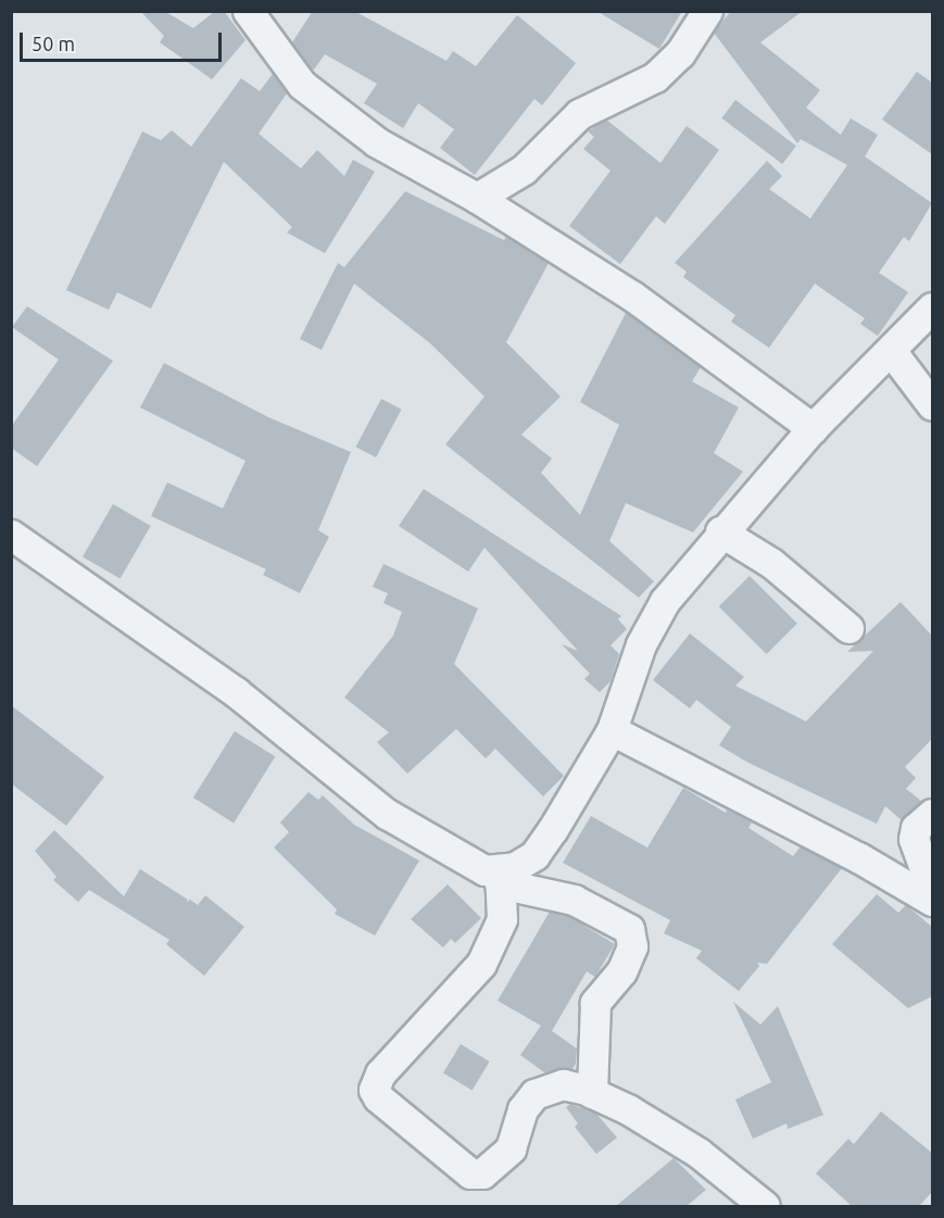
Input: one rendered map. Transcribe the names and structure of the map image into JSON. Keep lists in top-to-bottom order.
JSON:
{
  "scale_bar": "50 m"
}
